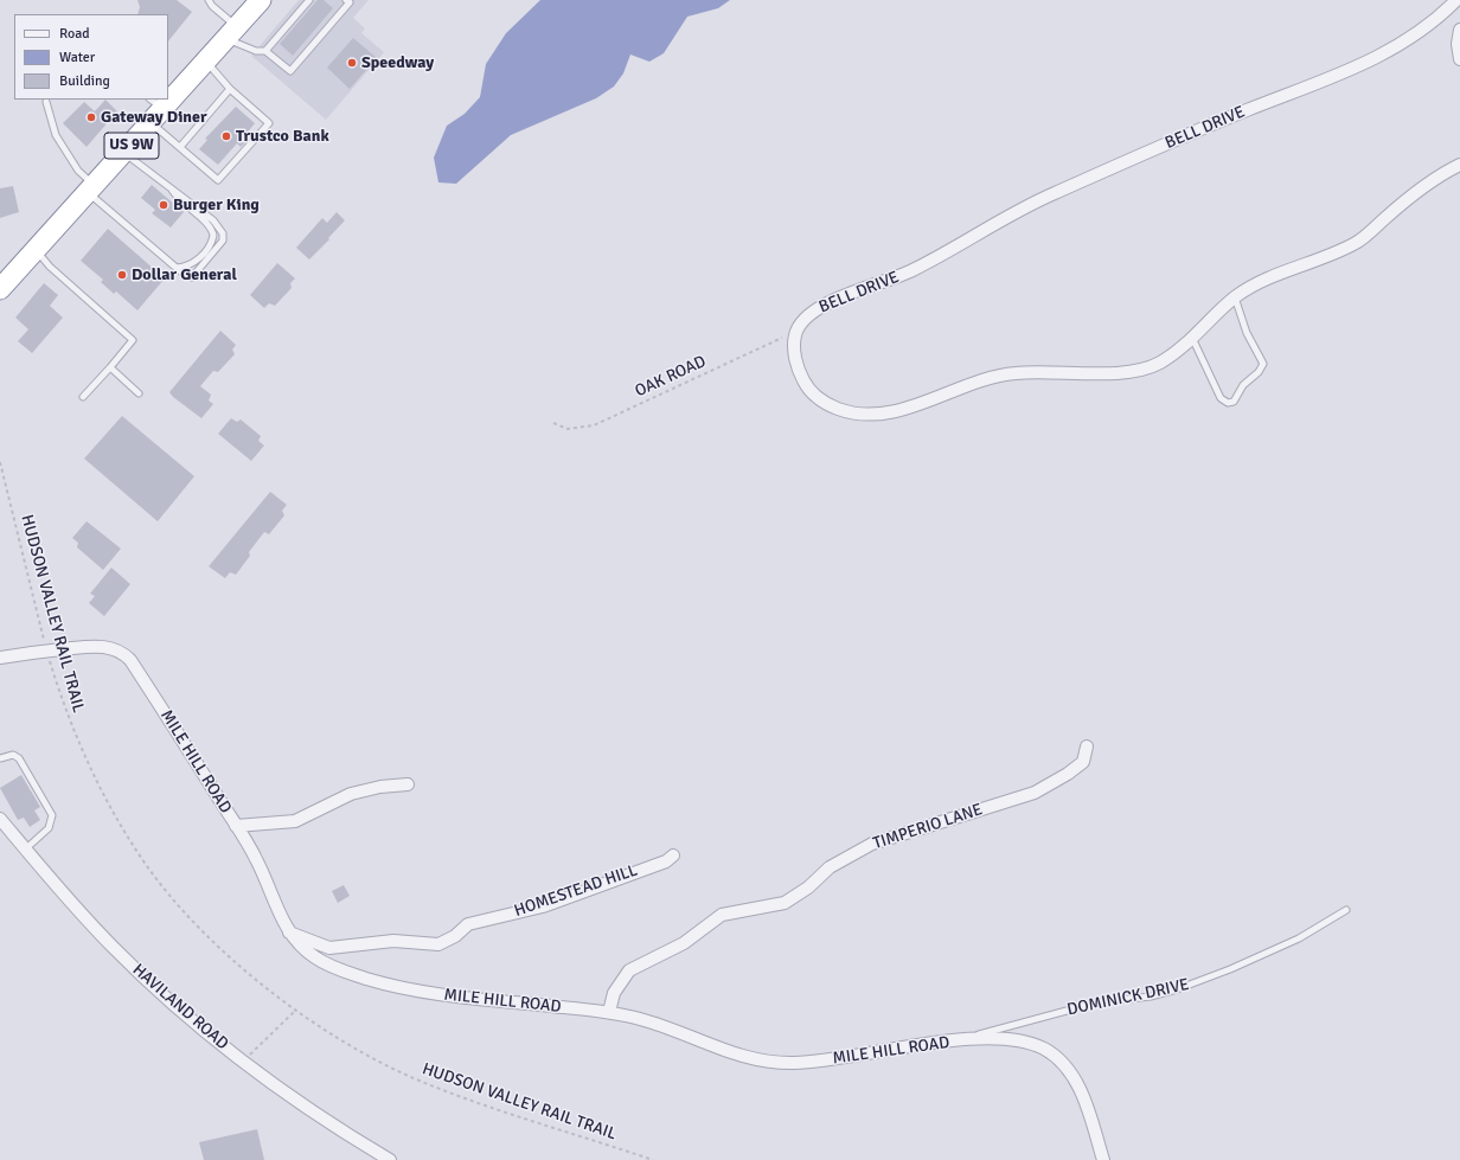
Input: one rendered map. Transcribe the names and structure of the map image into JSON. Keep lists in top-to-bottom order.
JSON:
{
  "streets": {
    "highway": ["US 9W"],
    "street": [
      "BELL DRIVE",
      "MILE HILL ROAD",
      "TIMPERIO LANE",
      "HOMESTEAD HILL",
      "HAVILAND ROAD"
    ],
    "lane": ["DOMINICK DRIVE"],
    "path": ["OAK ROAD", "HUDSON VALLEY RAIL TRAIL"]
  },
  "crossings": [
    ["BELL DRIVE", "OAK ROAD"],
    ["MILE HILL ROAD", "TIMPERIO LANE"],
    ["MILE HILL ROAD", "HOMESTEAD HILL"],
    ["MILE HILL ROAD", "DOMINICK DRIVE"]
  ],
  "places": [
    "Speedway",
    "Gateway Diner",
    "Trustco Bank",
    "Burger King",
    "Dollar General"
  ],
  "legend": ["Road", "Water", "Building"]
}
